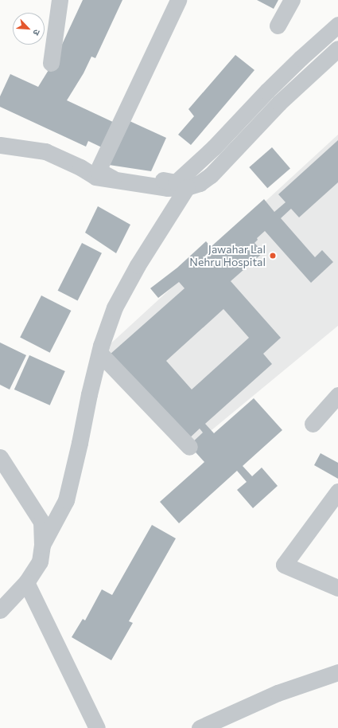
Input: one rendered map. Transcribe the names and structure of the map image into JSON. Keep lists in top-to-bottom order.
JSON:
{
  "places": ["Jawahar Lal Nehru Hospital"],
  "north": "bottom right"
}
